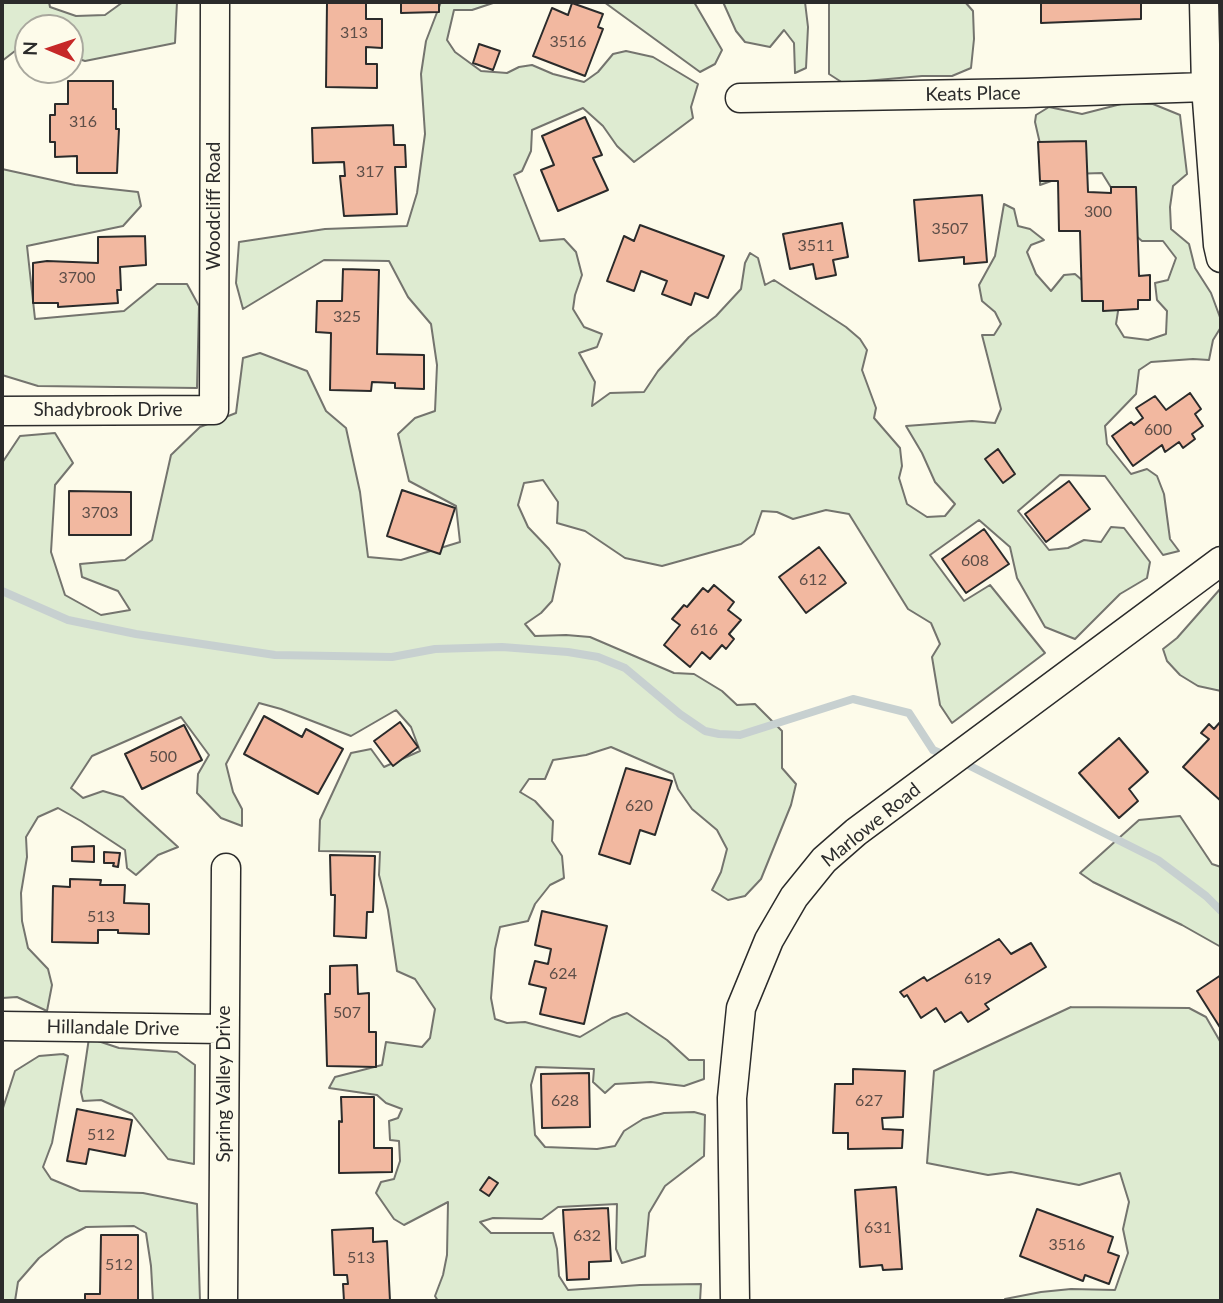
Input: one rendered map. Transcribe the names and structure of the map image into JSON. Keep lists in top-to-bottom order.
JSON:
{
  "streets": {
    "street": [
      "Keats Place",
      "Woodcliff Road",
      "Shadybrook Drive",
      "Marlowe Road",
      "Hillandale Drive",
      "Spring Valley Drive"
    ]
  },
  "crossings": [
    ["Woodcliff Road", "Shadybrook Drive"],
    ["Hillandale Drive", "Spring Valley Drive"]
  ],
  "house_numbers": [
    "313",
    "3516",
    "316",
    "317",
    "300",
    "3507",
    "3511",
    "3700",
    "325",
    "600",
    "3703",
    "608",
    "612",
    "616",
    "500",
    "620",
    "513",
    "624",
    "619",
    "507",
    "628",
    "627",
    "512",
    "631",
    "632",
    "3516",
    "513",
    "512"
  ],
  "north": "left"
}
